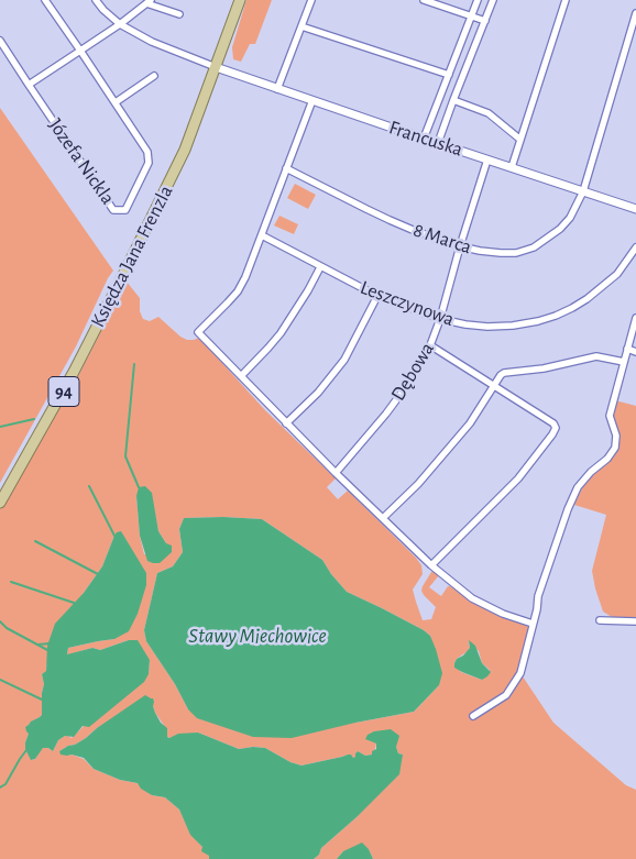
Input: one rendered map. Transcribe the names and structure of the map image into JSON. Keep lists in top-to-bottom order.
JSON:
{
  "streets": {
    "main road": ["Księdza Jana Frenzla", "94"],
    "street": [
      "Francuska",
      "Józefa Nickla",
      "8 Marca",
      "Leszczynowa",
      "Dębowa"
    ]
  },
  "crossings": [
    ["Francuska", "8 Marca"],
    ["Francuska", "Księdza Jana Frenzla"],
    ["Francuska", "Dębowa"],
    ["8 Marca", "Dębowa"],
    ["Leszczynowa", "Dębowa"]
  ],
  "water": ["Stawy Miechowice"]
}
